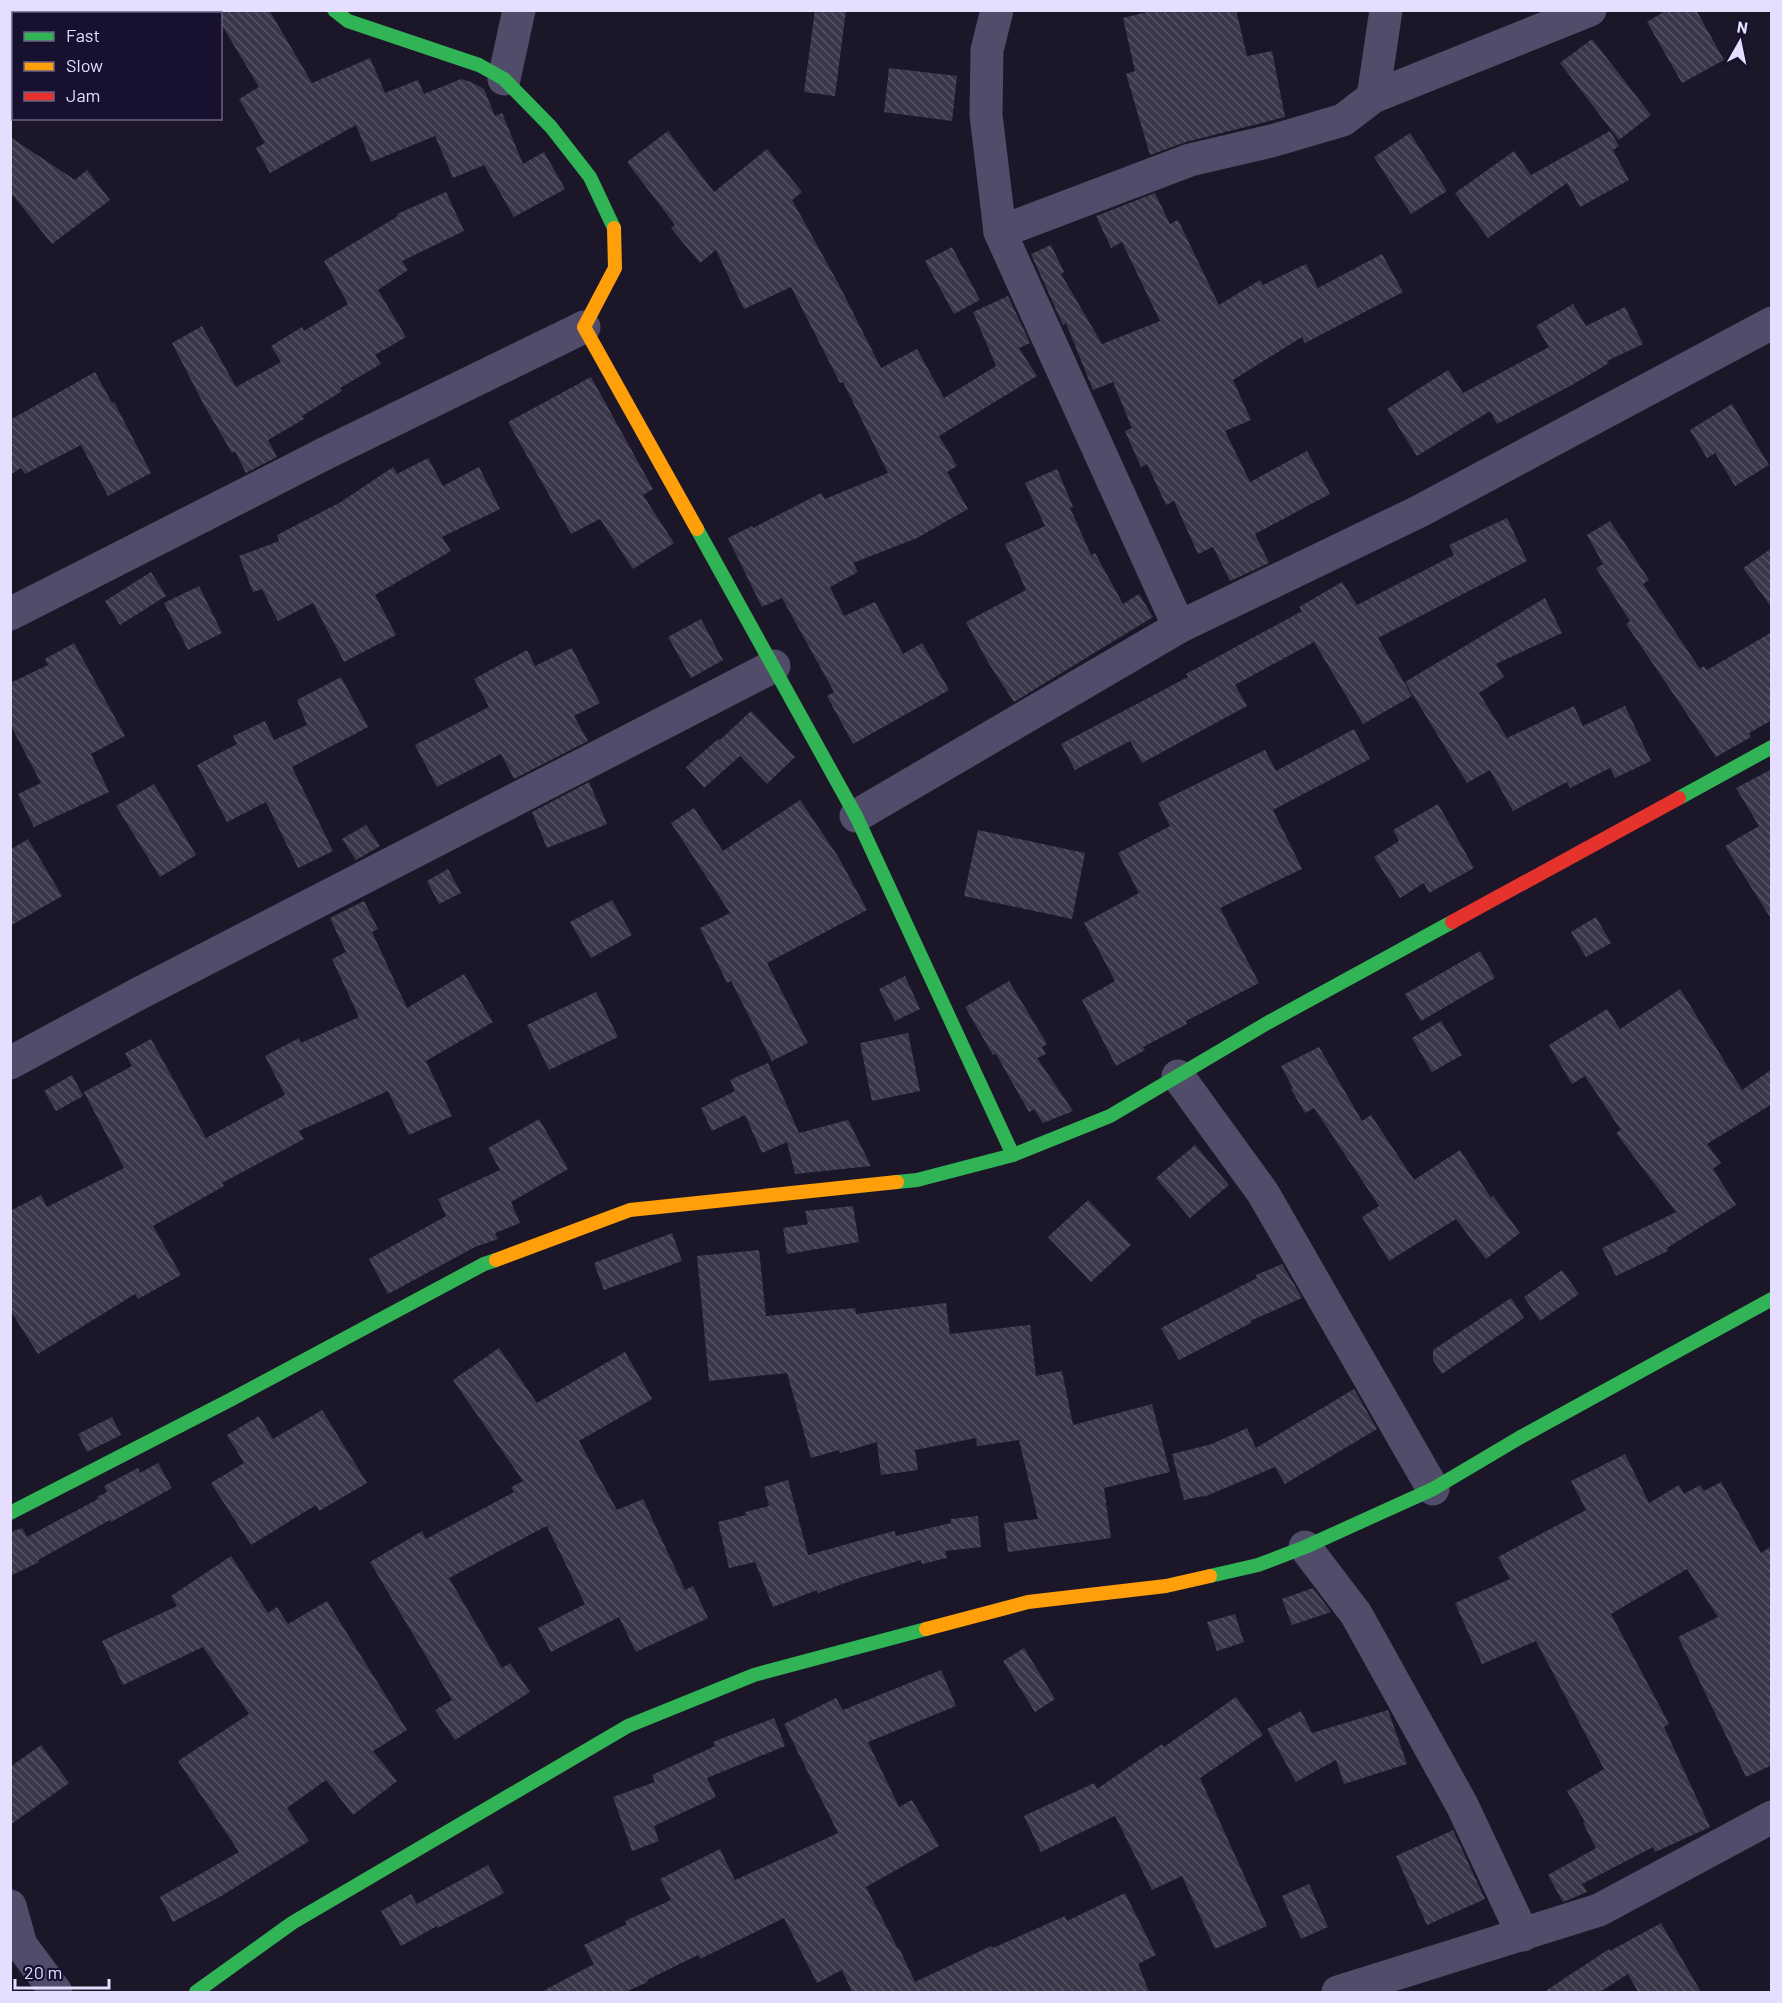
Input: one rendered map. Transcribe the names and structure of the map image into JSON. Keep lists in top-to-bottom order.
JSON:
{
  "legend": ["Fast", "Slow", "Jam"],
  "scale_bar": "20 m",
  "north": "top"
}
